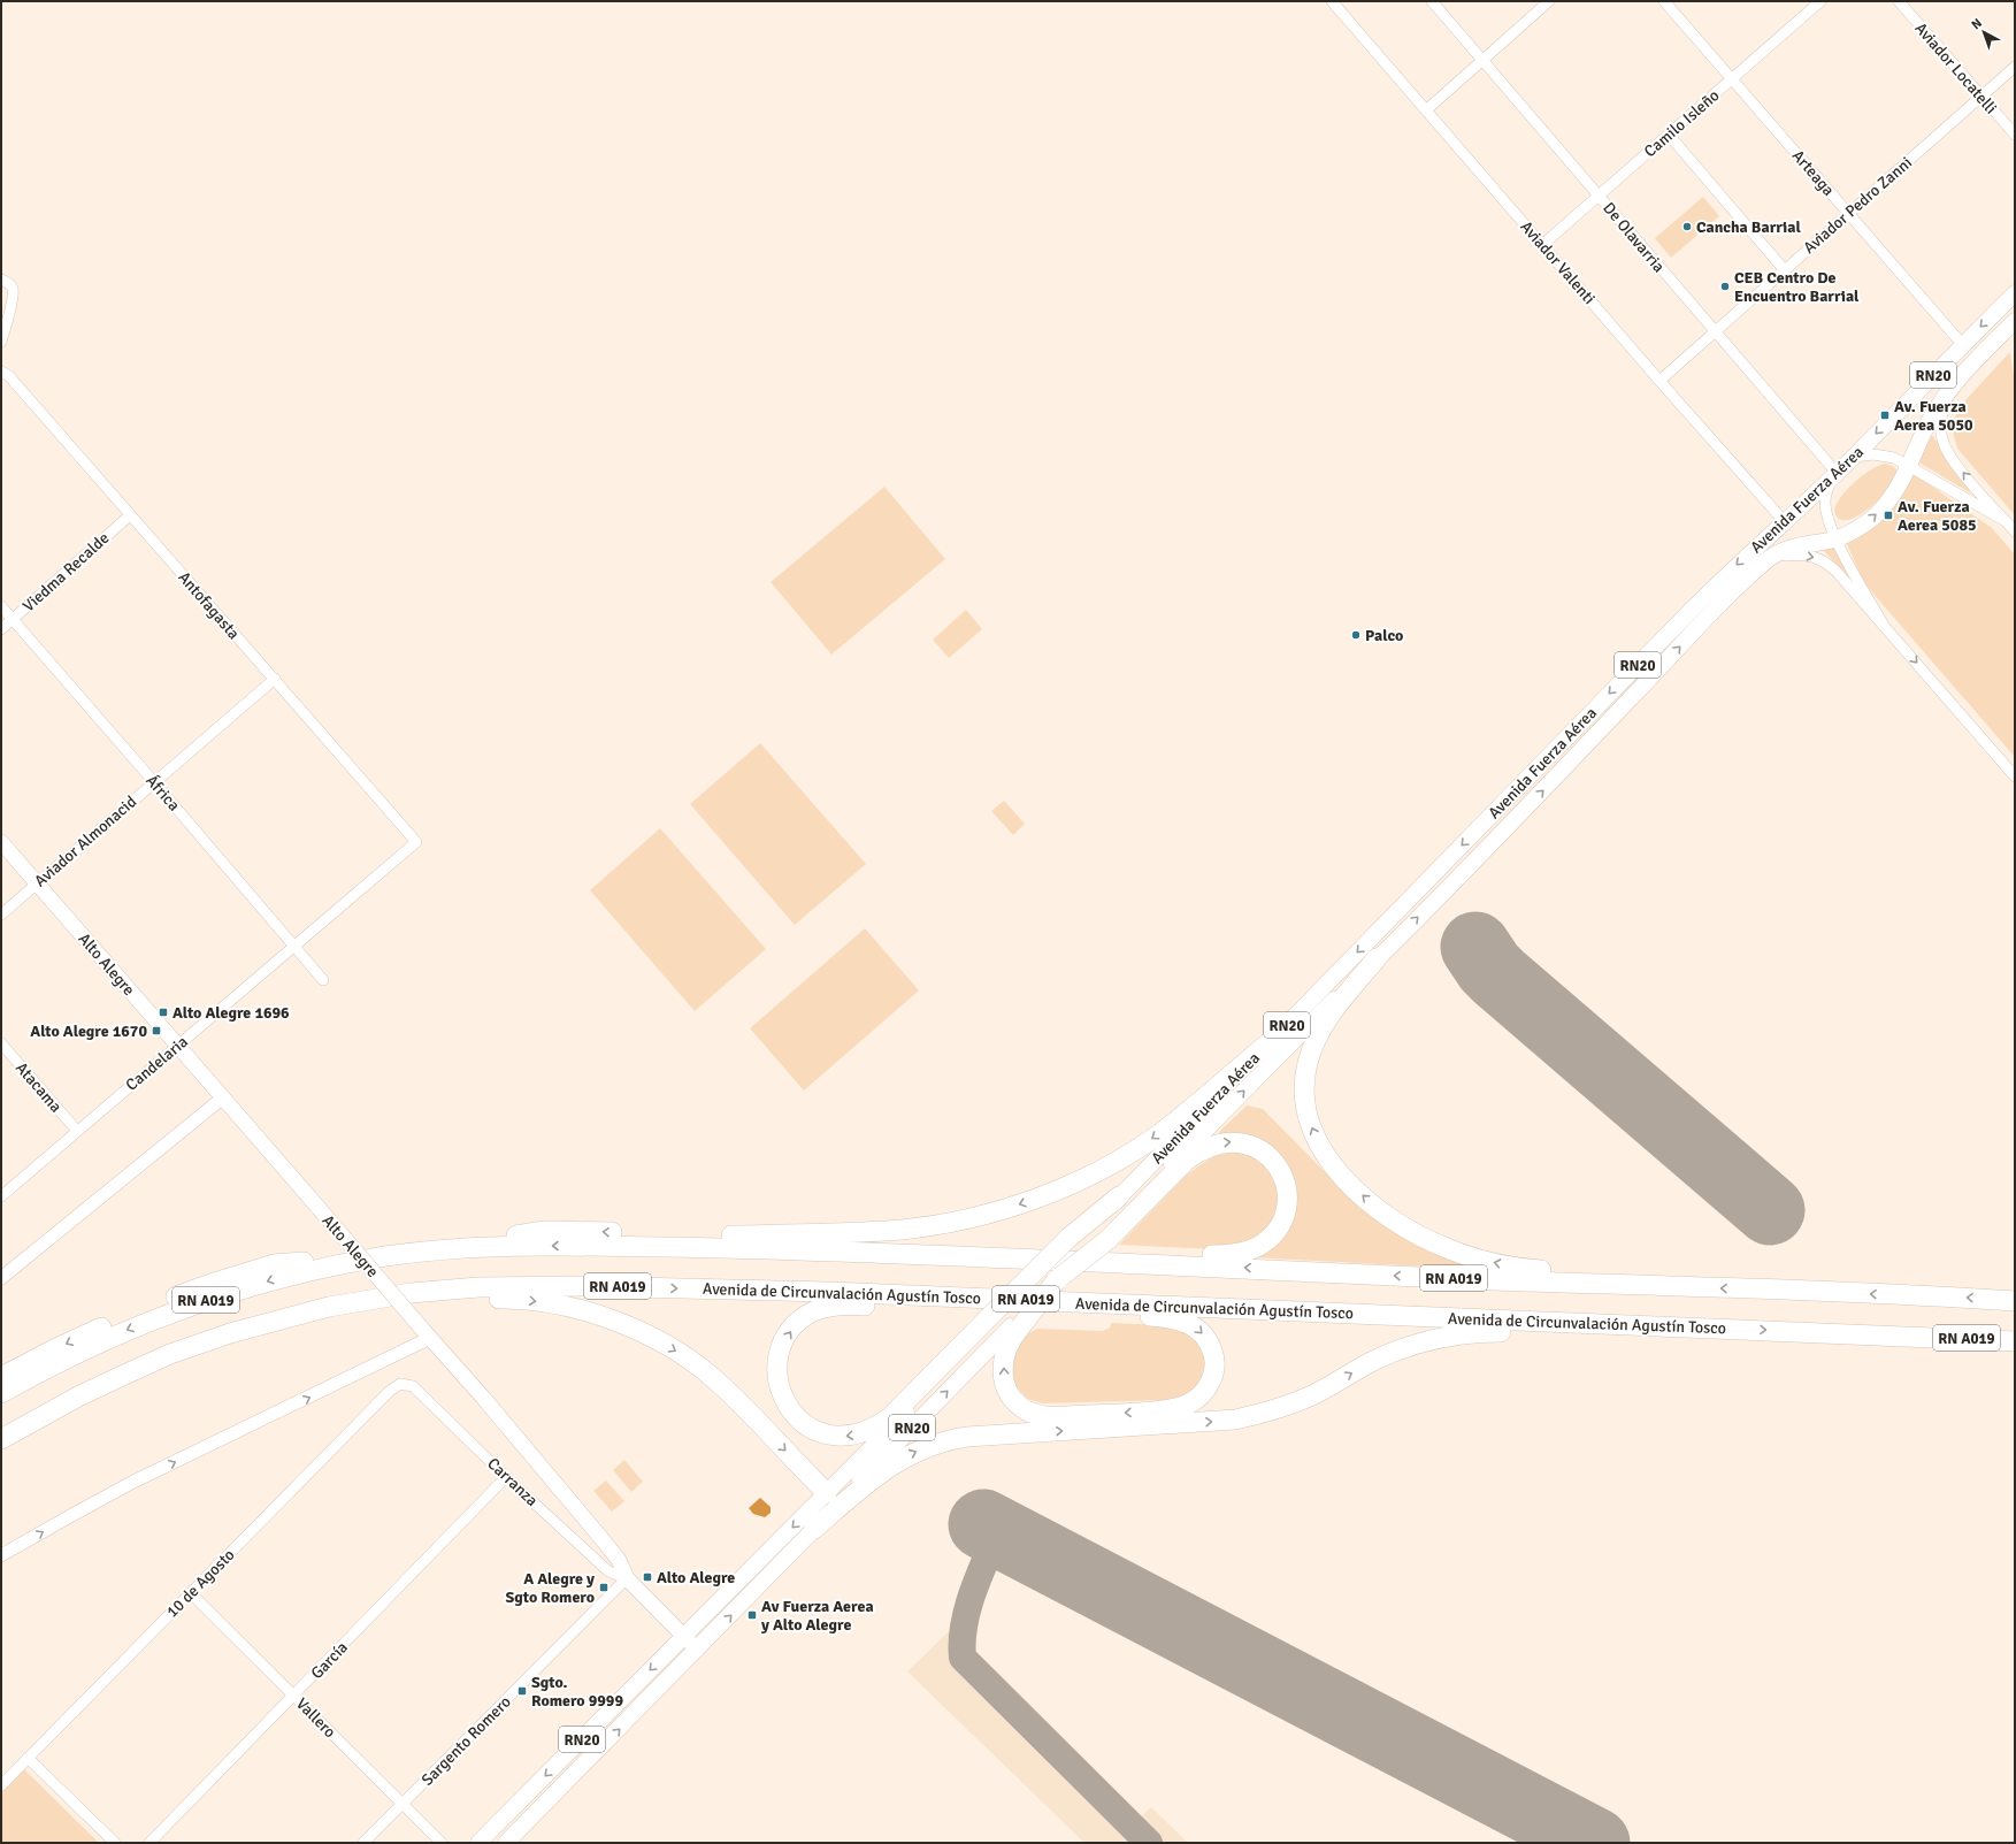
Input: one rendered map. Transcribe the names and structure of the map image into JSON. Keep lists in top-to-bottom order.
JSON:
{
  "streets": {
    "highway": ["RN A019", "Avenida de Circunvalación Agustín Tosco"],
    "main road": ["RN20", "Avenida Fuerza Aérea", "Alto Alegre"],
    "street": [
      "Aviador Locatelli",
      "Camilo Isleño",
      "Arteaga",
      "Aviador Pedro Zanni",
      "De Olavarria",
      "Aviador Valenti",
      "Viedma Recalde",
      "Antofagasta",
      "África",
      "Aviador Almonacid",
      "Candelaria",
      "Atacama",
      "Carranza",
      "10 de Agosto",
      "García",
      "Vallero",
      "Sargento Romero"
    ]
  },
  "crossings": [
    ["Aviador Locatelli", "Aviador Pedro Zanni"],
    ["Camilo Isleño", "Arteaga"],
    ["Camilo Isleño", "De Olavarria"],
    ["Camilo Isleño", "Aviador Valenti"],
    ["Arteaga", "Aviador Pedro Zanni"],
    ["Arteaga", "Avenida Fuerza Aérea"],
    ["Aviador Pedro Zanni", "De Olavarria"],
    ["Aviador Pedro Zanni", "Aviador Valenti"],
    ["De Olavarria", "Avenida Fuerza Aérea"],
    ["Aviador Valenti", "Avenida Fuerza Aérea"],
    ["RN20", "Alto Alegre"],
    ["Viedma Recalde", "Antofagasta"],
    ["Viedma Recalde", "África"],
    ["Antofagasta", "Aviador Almonacid"],
    ["Antofagasta", "Candelaria"],
    ["África", "Aviador Almonacid"],
    ["África", "Candelaria"],
    ["Aviador Almonacid", "Alto Alegre"],
    ["Alto Alegre", "Candelaria"],
    ["Alto Alegre", "Carranza"],
    ["Alto Alegre", "Sargento Romero"],
    ["Candelaria", "Atacama"],
    ["Carranza", "10 de Agosto"],
    ["Carranza", "García"],
    ["Carranza", "Sargento Romero"],
    ["10 de Agosto", "Vallero"],
    ["García", "Vallero"],
    ["Vallero", "Sargento Romero"]
  ],
  "places": {
    "other": ["Cancha Barrial", "CEB Centro De Encuentro Barrial", "Palco"],
    "transit": [
      "Av. Fuerza Aerea 5050",
      "Av. Fuerza Aerea 5085",
      "Alto Alegre 1696",
      "Alto Alegre 1670",
      "Alto Alegre",
      "A Alegre y Sgto Romero",
      "Av Fuerza Aerea y Alto Alegre",
      "Sgto. Romero 9999"
    ]
  },
  "north": "top left"
}
